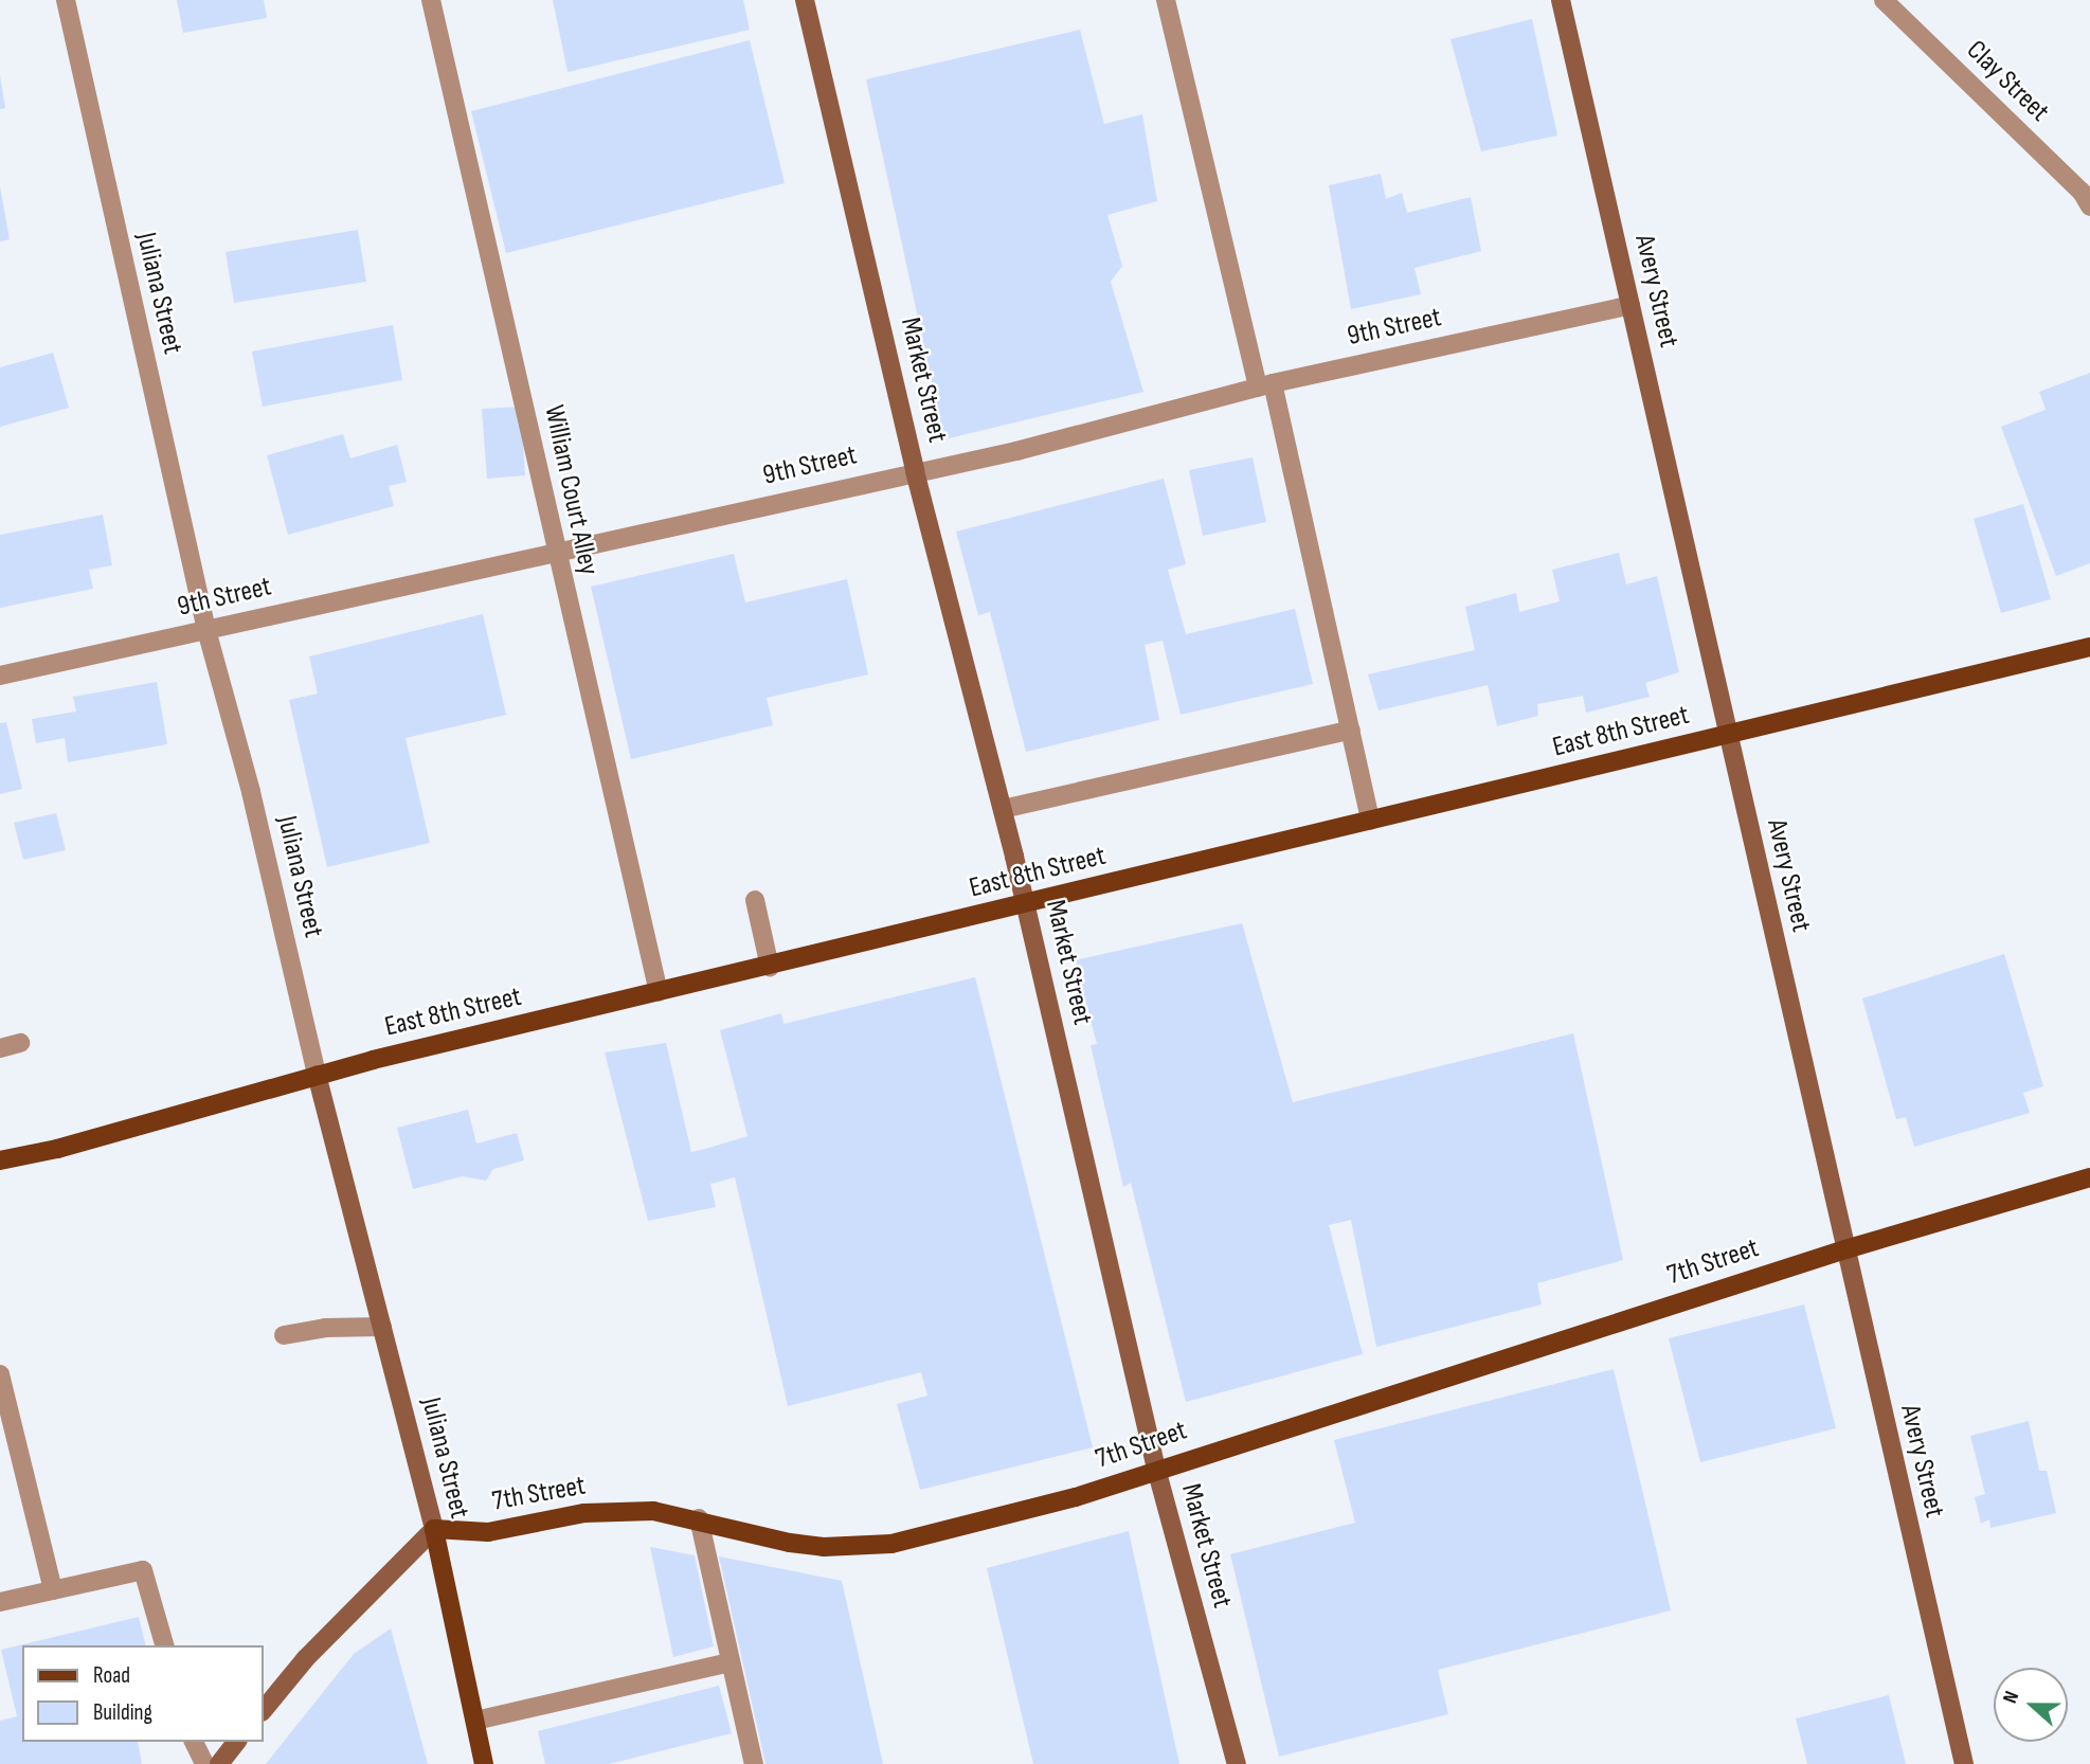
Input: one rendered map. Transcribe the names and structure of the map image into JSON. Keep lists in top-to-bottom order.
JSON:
{
  "streets": {
    "main road": ["Juliana Street", "East 8th Street", "7th Street"],
    "street": [
      "Clay Street",
      "Avery Street",
      "9th Street",
      "Market Street",
      "William Court Alley"
    ]
  },
  "crossings": [
    ["Avery Street", "9th Street"],
    ["Avery Street", "East 8th Street"],
    ["Avery Street", "7th Street"],
    ["Juliana Street", "9th Street"],
    ["Juliana Street", "East 8th Street"],
    ["Juliana Street", "7th Street"],
    ["9th Street", "Market Street"],
    ["9th Street", "William Court Alley"],
    ["Market Street", "East 8th Street"],
    ["Market Street", "7th Street"],
    ["William Court Alley", "East 8th Street"]
  ],
  "legend": ["Road", "Building"],
  "north": "left"
}
